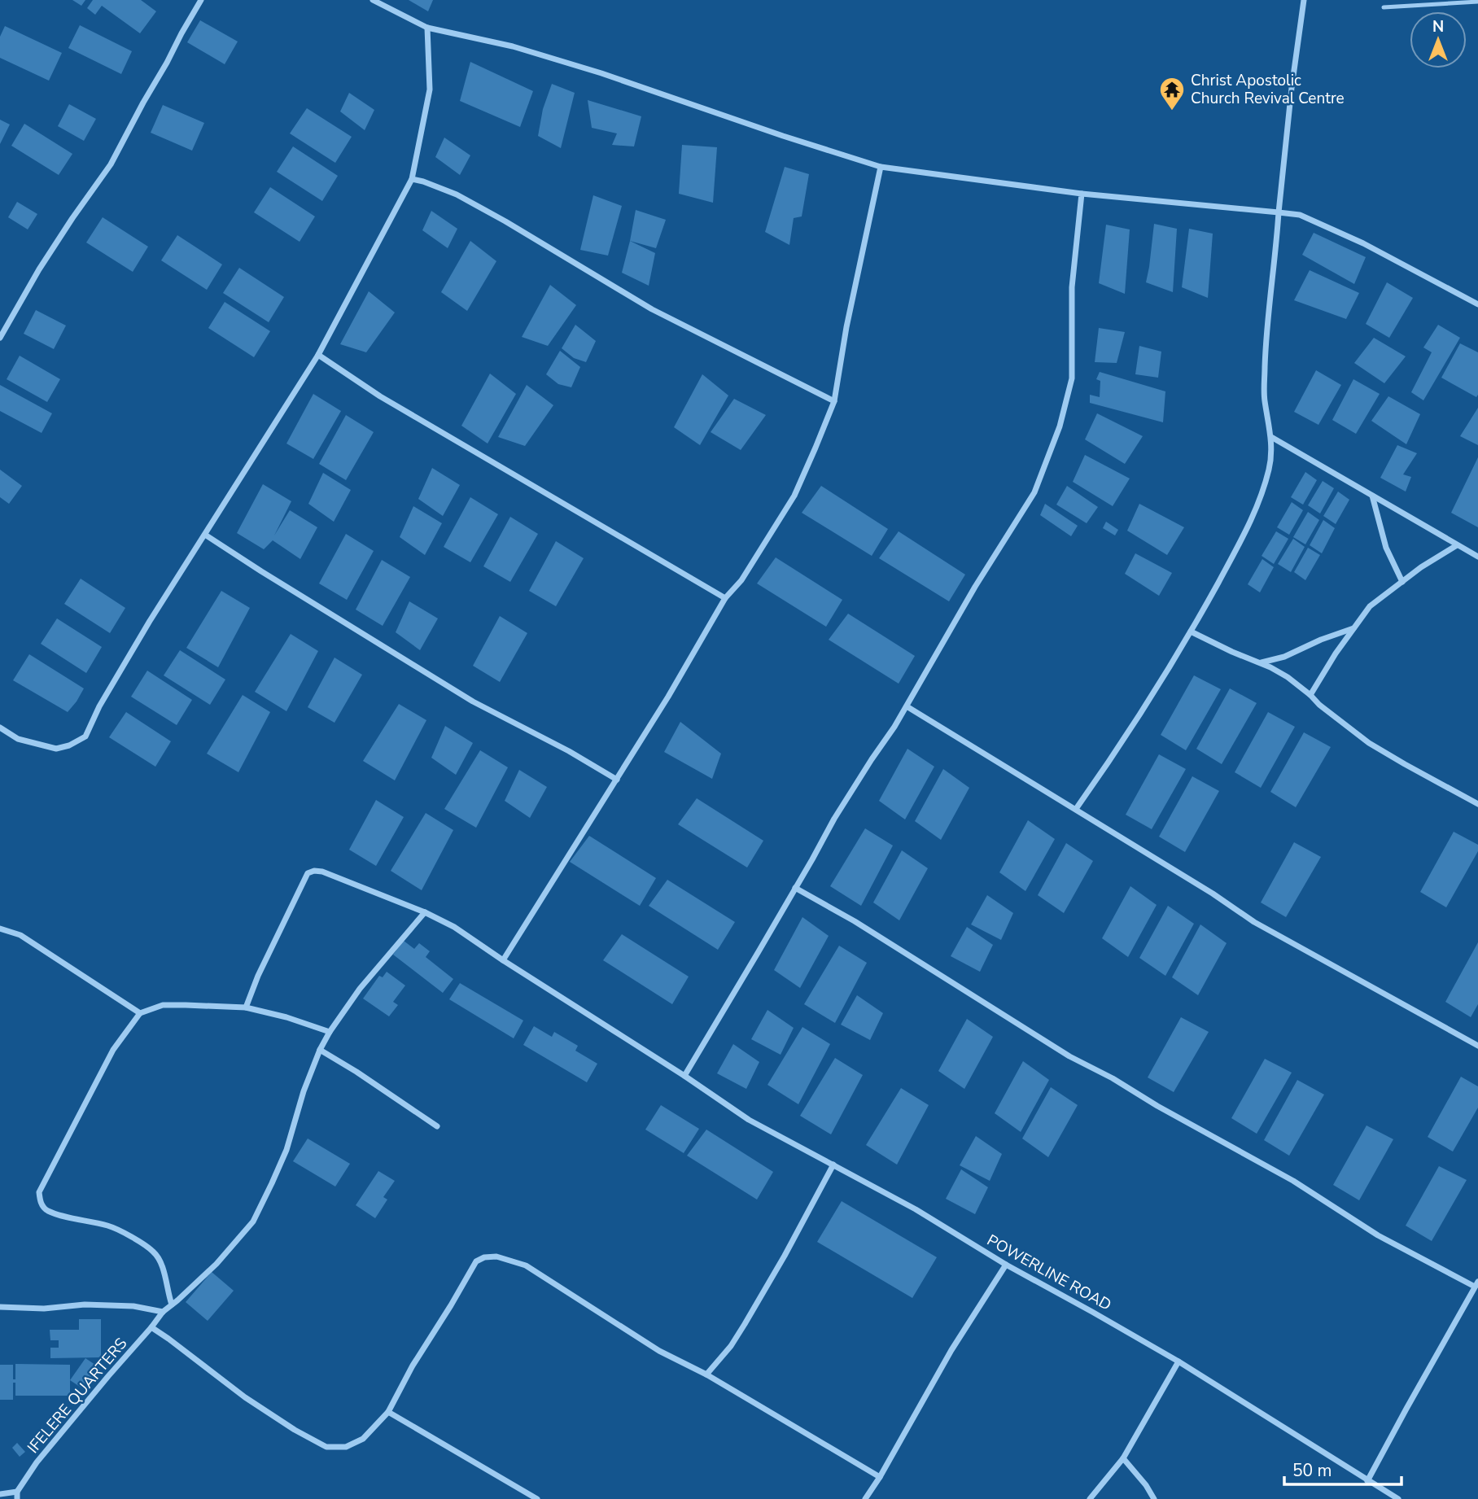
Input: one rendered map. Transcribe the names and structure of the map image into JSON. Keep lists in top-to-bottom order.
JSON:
{
  "streets": {
    "street": ["POWERLINE ROAD", "IFELERE QUARTERS"]
  },
  "crossings": [
    ["POWERLINE ROAD", "IFELERE QUARTERS"]
  ],
  "places": {
    "temple": ["Christ Apostolic Church Revival Centre"]
  },
  "scale_bar": "50 m",
  "north": "top"
}
